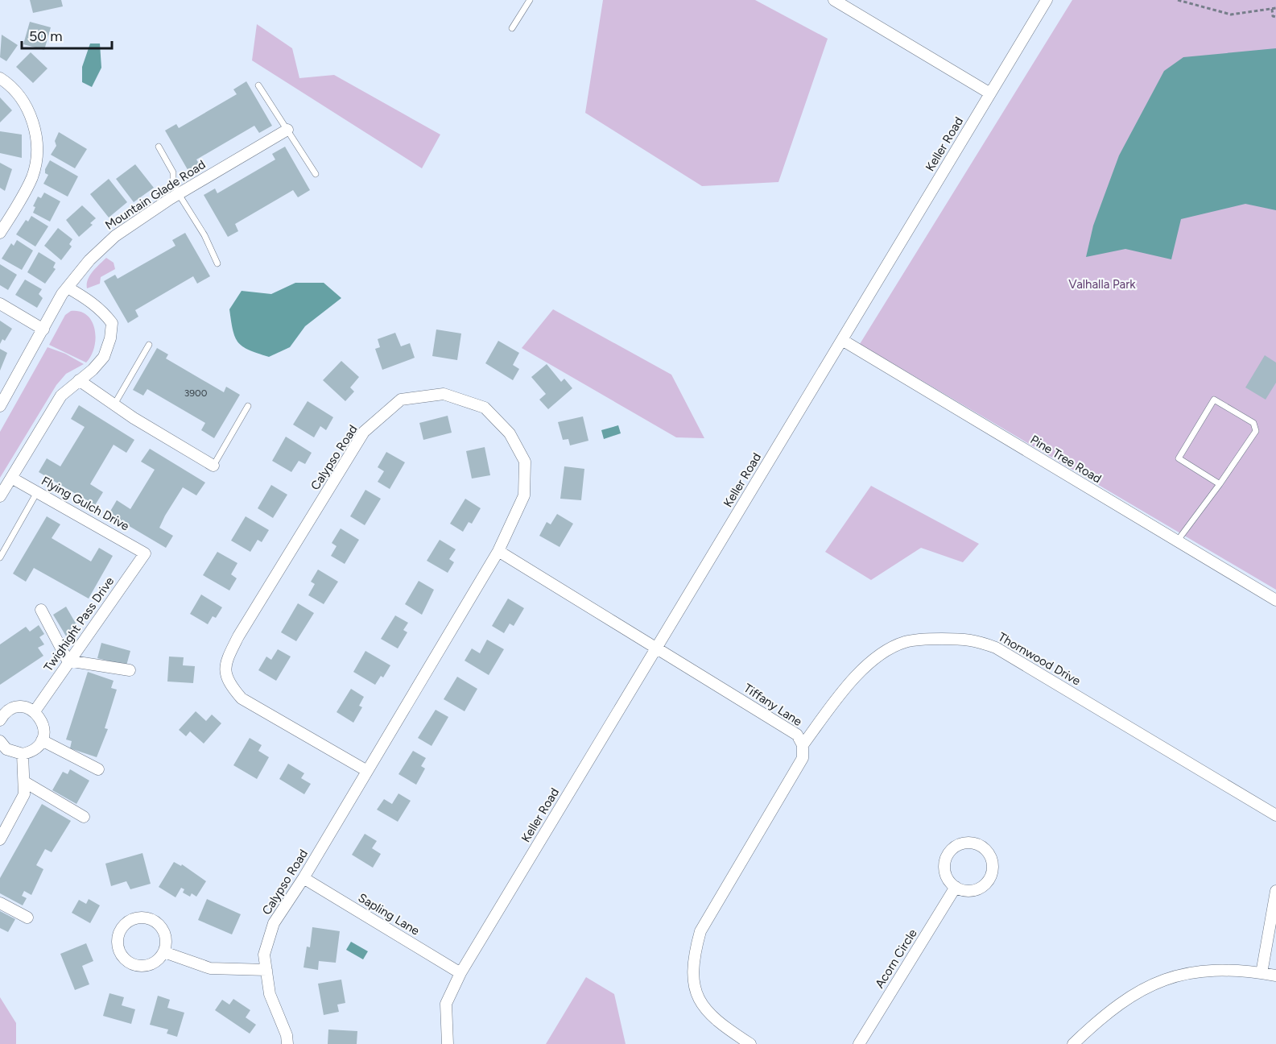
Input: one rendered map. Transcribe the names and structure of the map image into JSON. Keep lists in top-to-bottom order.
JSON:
{
  "streets": {
    "street": [
      "Keller Road",
      "Mountain Glade Road",
      "Calypso Road",
      "Pine Tree Road",
      "Flying Gulch Drive",
      "Twighight Pass Drive",
      "Thornwood Drive",
      "Tiffany Lane",
      "Sapling Lane",
      "Acorn Circle"
    ]
  },
  "crossings": [
    ["Keller Road", "Pine Tree Road"],
    ["Keller Road", "Tiffany Lane"],
    ["Keller Road", "Sapling Lane"],
    ["Calypso Road", "Tiffany Lane"],
    ["Calypso Road", "Sapling Lane"],
    ["Flying Gulch Drive", "Twighight Pass Drive"],
    ["Thornwood Drive", "Tiffany Lane"]
  ],
  "parks": ["Valhalla Park"],
  "house_numbers": ["3900"],
  "scale_bar": "50 m"
}
